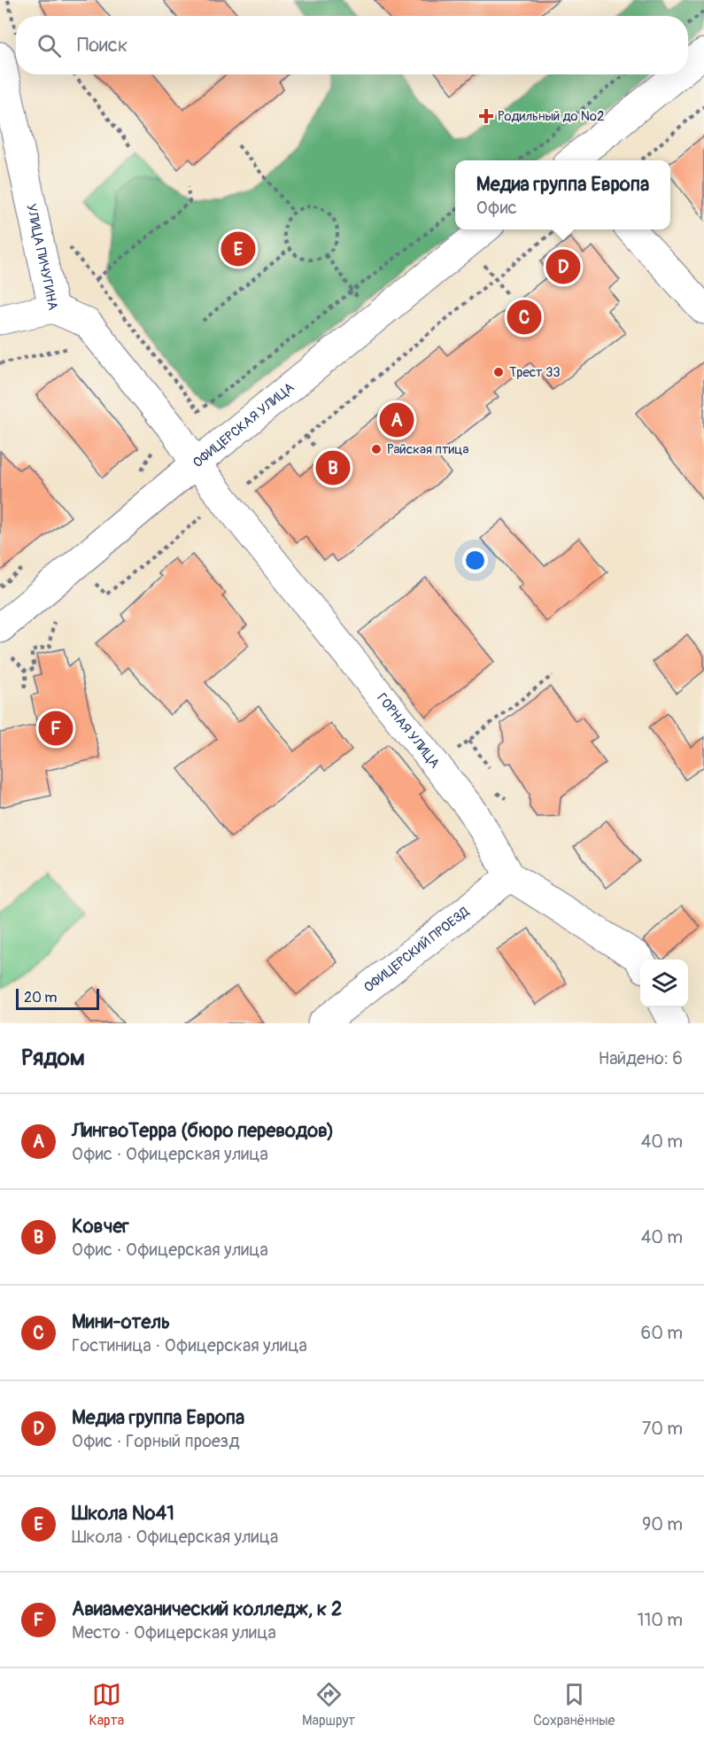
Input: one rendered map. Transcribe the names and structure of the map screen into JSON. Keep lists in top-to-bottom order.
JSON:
{
  "streets": {
    "street": [
      "УЛИЦА ПИЧУГИНА",
      "ОФИЦЕРСКАЯ УЛИЦА",
      "ГОРНАЯ УЛИЦА",
      "ОФИЦЕРСКИЙ ПРОЕЗД"
    ]
  },
  "crossings": [
    ["УЛИЦА ПИЧУГИНА", "ОФИЦЕРСКАЯ УЛИЦА"],
    ["УЛИЦА ПИЧУГИНА", "ГОРНАЯ УЛИЦА"],
    ["ОФИЦЕРСКАЯ УЛИЦА", "ГОРНАЯ УЛИЦА"],
    ["ГОРНАЯ УЛИЦА", "ОФИЦЕРСКИЙ ПРОЕЗД"]
  ],
  "places": {
    "health": ["Родильный до №2"],
    "other": ["Трест 33", "Райская птица"]
  },
  "scale_bar": "20 m",
  "page": {
    "search": "Поиск",
    "popup": ["Медиа группа Европа", "Офис"],
    "pins": [
      "E",
      "D",
      "C",
      "A",
      "B",
      "F"
    ],
    "scale": "20 m",
    "heading": ["Рядом", "Найдено: 6"],
    "list": [
      {
        "mark": "A",
        "name": "ЛингвоТерра (бюро переводов)",
        "note": "Офис · Офицерская улица",
        "value": "40 m"
      },
      {
        "mark": "B",
        "name": "Ковчег",
        "note": "Офис · Офицерская улица",
        "value": "40 m"
      },
      {
        "mark": "C",
        "name": "Мини-отель",
        "note": "Гостиница · Офицерская улица",
        "value": "60 m"
      },
      {
        "mark": "D",
        "name": "Медиа группа Европа",
        "note": "Офис · Горный проезд",
        "value": "70 m"
      },
      {
        "mark": "E",
        "name": "Школа №41",
        "note": "Школа · Офицерская улица",
        "value": "90 m"
      },
      {
        "mark": "F",
        "name": "Авиамеханический колледж, к 2",
        "note": "Место · Офицерская улица",
        "value": "110 m"
      }
    ],
    "nav": ["Карта", "Маршрут", "Сохранённые"]
  }
}
